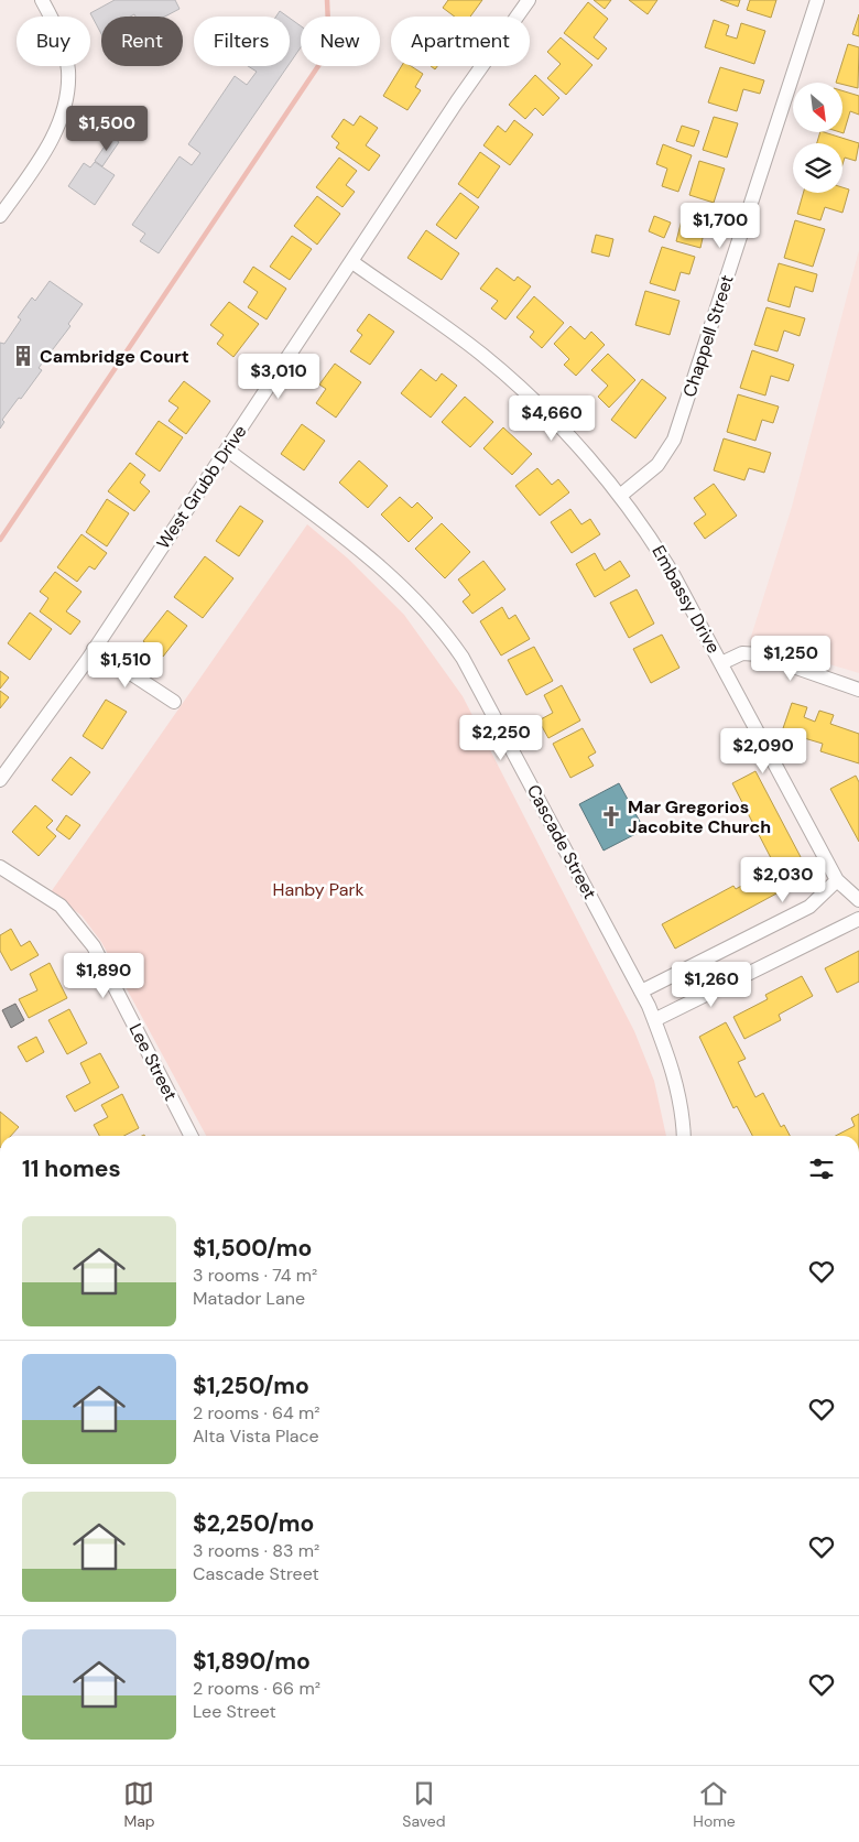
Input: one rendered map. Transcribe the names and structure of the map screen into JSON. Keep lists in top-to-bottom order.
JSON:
{
  "streets": {
    "street": [
      "Chappell Street",
      "West Grubb Drive",
      "Embassy Drive",
      "Cascade Street",
      "Lee Street"
    ]
  },
  "crossings": [
    ["Chappell Street", "Embassy Drive"],
    ["West Grubb Drive", "Embassy Drive"],
    ["West Grubb Drive", "Cascade Street"]
  ],
  "parks": ["Hanby Park"],
  "places": {
    "building": ["Cambridge Court"],
    "church": ["Mar Gregorios Jacobite Church"]
  },
  "north": "bottom right",
  "page": {
    "chip": [
      "Buy",
      "Rent",
      "Filters",
      "New",
      "Apartment"
    ],
    "price": [
      "$1,500",
      "$1,700",
      "$3,010",
      "$4,660",
      "$1,250",
      "$1,510",
      "$2,250",
      "$2,090",
      "$2,030",
      "$1,890",
      "$1,260"
    ],
    "heading": "11 homes",
    "list": [
      {
        "name": "$1,500/mo",
        "note": "3 rooms · 74 m² · Matador Lane"
      },
      {
        "name": "$1,250/mo",
        "note": "2 rooms · 64 m² · Alta Vista Place"
      },
      {
        "name": "$2,250/mo",
        "note": "3 rooms · 83 m² · Cascade Street"
      },
      {
        "name": "$1,890/mo",
        "note": "2 rooms · 66 m² · Lee Street"
      }
    ],
    "tabs": ["Map", "Saved", "Home"]
  }
}
